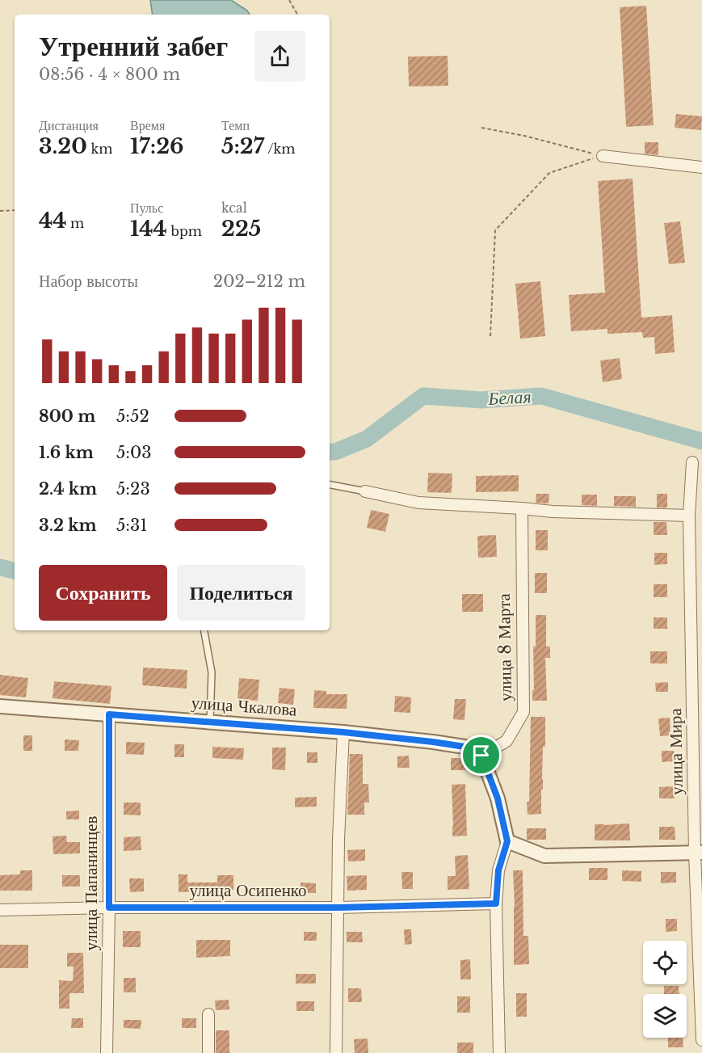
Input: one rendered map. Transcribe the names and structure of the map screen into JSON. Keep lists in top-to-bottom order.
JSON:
{
  "streets": {
    "street": [
      "улица 8 Марта",
      "улица Чкалова",
      "улица Мира",
      "улица Папанинцев",
      "улица Осипенко"
    ]
  },
  "crossings": [
    ["улица 8 Марта", "улица Чкалова"],
    ["улица Чкалова", "улица Папанинцев"],
    ["улица Папанинцев", "улица Осипенко"]
  ],
  "water": ["Белая"],
  "page": {
    "heading": ["Утренний забег", "08:56 · 4 × 800 m"],
    "stats": [
      ["Дистанция", "3.20 km"],
      ["Время", "17:26"],
      ["Темп", "5:27 /km"],
      ["44 m"],
      ["Пульс", "144 bpm"],
      ["kcal", "225"]
    ],
    "chart": ["Набор высоты", "202–212 m"],
    "list": [
      {
        "name": "800 m",
        "note": "5:52"
      },
      {
        "name": "1.6 km",
        "note": "5:03"
      },
      {
        "name": "2.4 km",
        "note": "5:23"
      },
      {
        "name": "3.2 km",
        "note": "5:31"
      }
    ],
    "buttons": ["Сохранить", "Поделиться"]
  }
}
